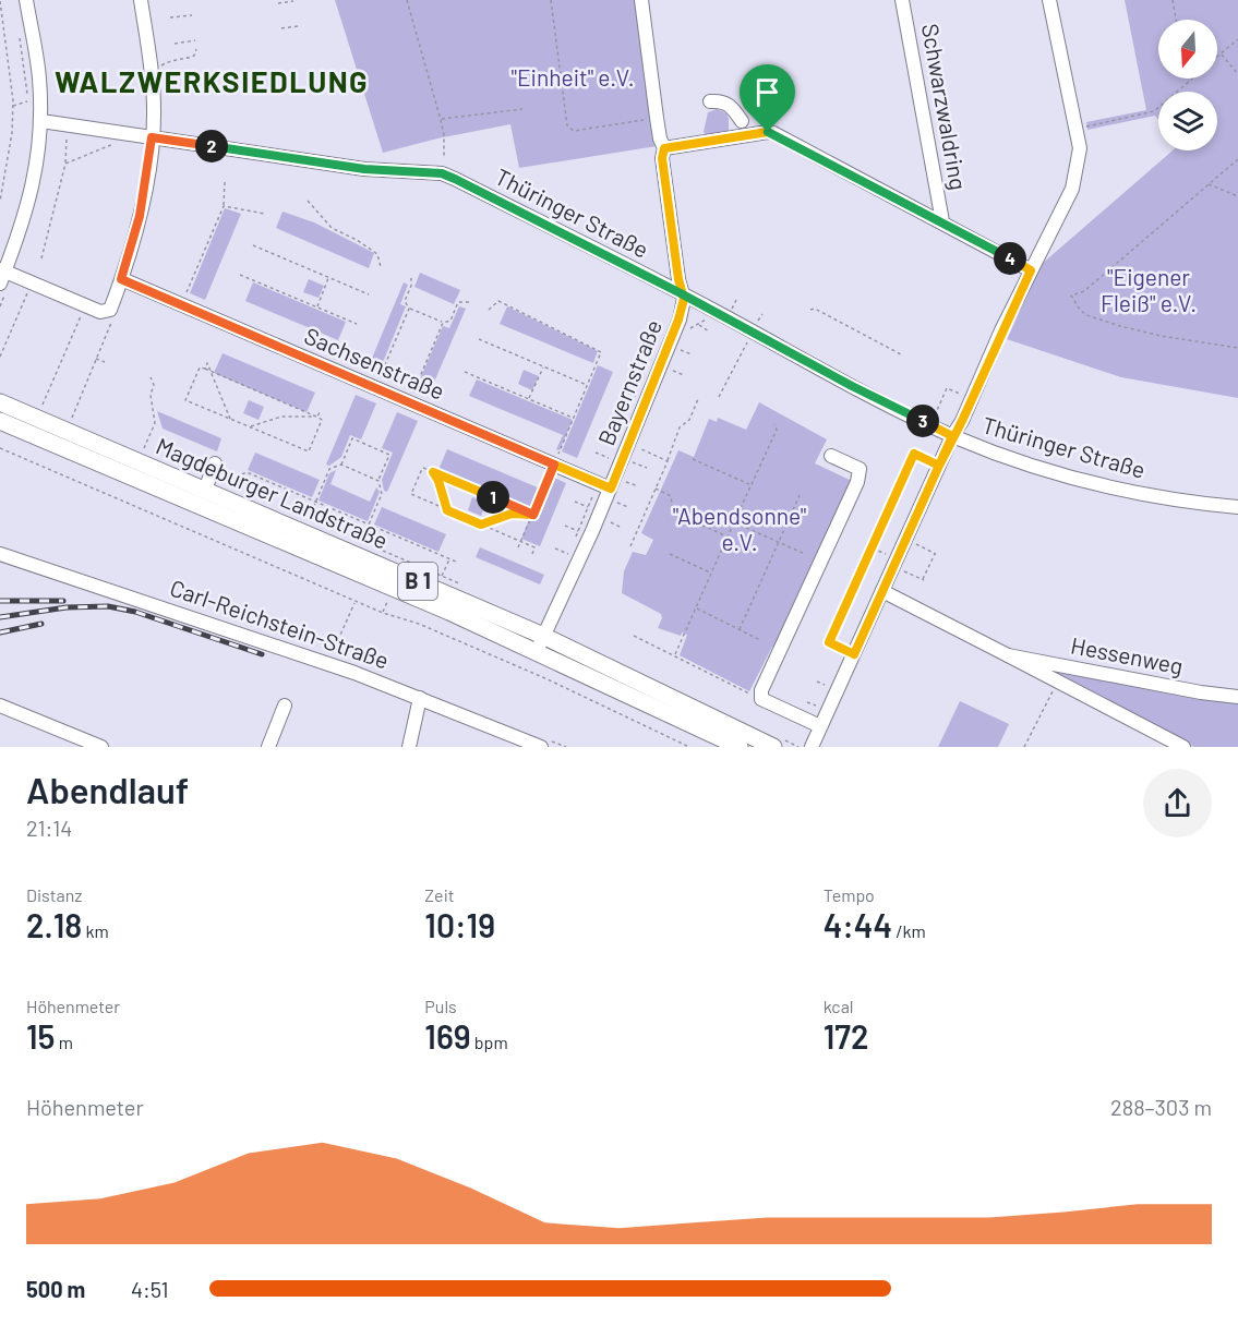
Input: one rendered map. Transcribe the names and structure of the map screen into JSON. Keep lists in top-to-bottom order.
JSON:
{
  "streets": {
    "main road": ["Magdeburger Landstraße", "B 1"],
    "street": [
      "Schwarzwaldring",
      "Thüringer Straße",
      "Sachsenstraße",
      "Bayernstraße",
      "Carl-Reichstein-Straße",
      "Hessenweg"
    ]
  },
  "crossings": [
    ["Thüringer Straße", "Bayernstraße"],
    ["Sachsenstraße", "Bayernstraße"],
    ["Bayernstraße", "Magdeburger Landstraße"]
  ],
  "districts": ["WALZWERKSIEDLUNG"],
  "parks": ["\"Einheit\" e.V.", "\"Eigener Fleiß\" e.V.", "\"Abendsonne\" e.V."],
  "north": "bottom",
  "page": {
    "pins": [
      "2",
      "4",
      "3",
      "1"
    ],
    "heading": ["Abendlauf", "21:14"],
    "stats": [
      ["Distanz", "2.18 km"],
      ["Zeit", "10:19"],
      ["Tempo", "4:44 /km"],
      ["Höhenmeter", "15 m"],
      ["Puls", "169 bpm"],
      ["kcal", "172"]
    ],
    "chart": ["Höhenmeter", "288–303 m"],
    "list": [
      {
        "name": "500 m",
        "note": "4:51"
      }
    ]
  }
}
